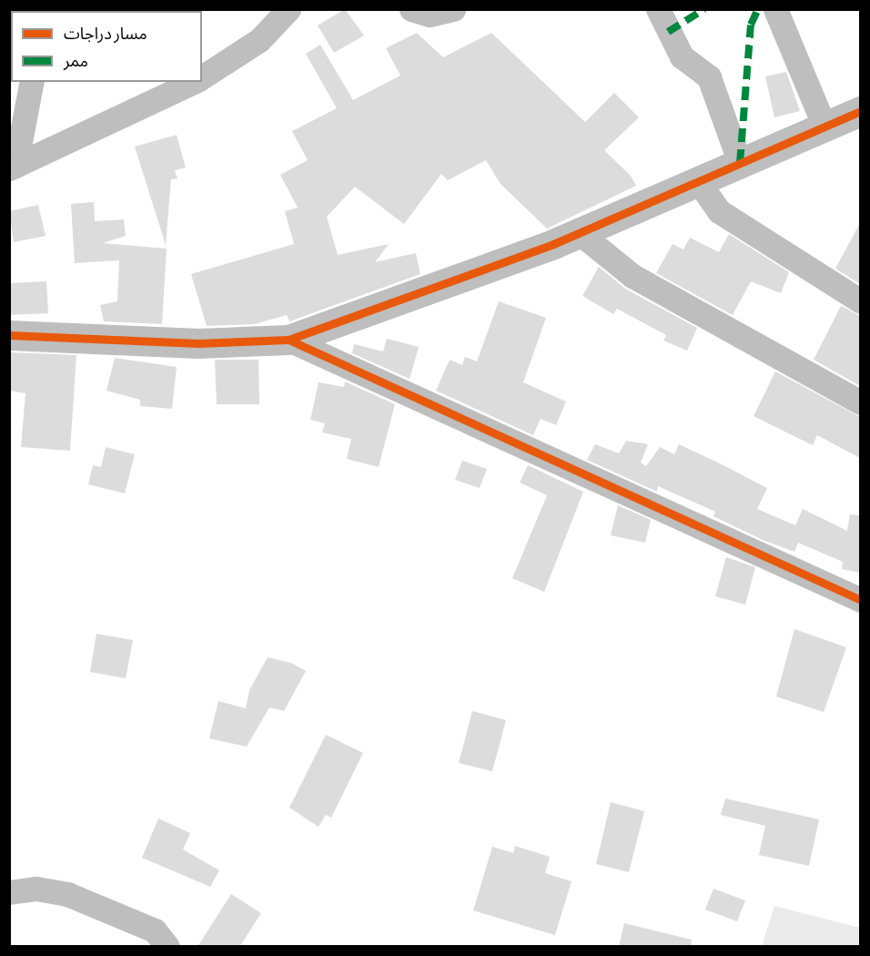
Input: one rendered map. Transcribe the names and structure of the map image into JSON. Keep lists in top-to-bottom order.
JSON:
{
  "legend": ["مسار دراجات", "ممر"]
}
